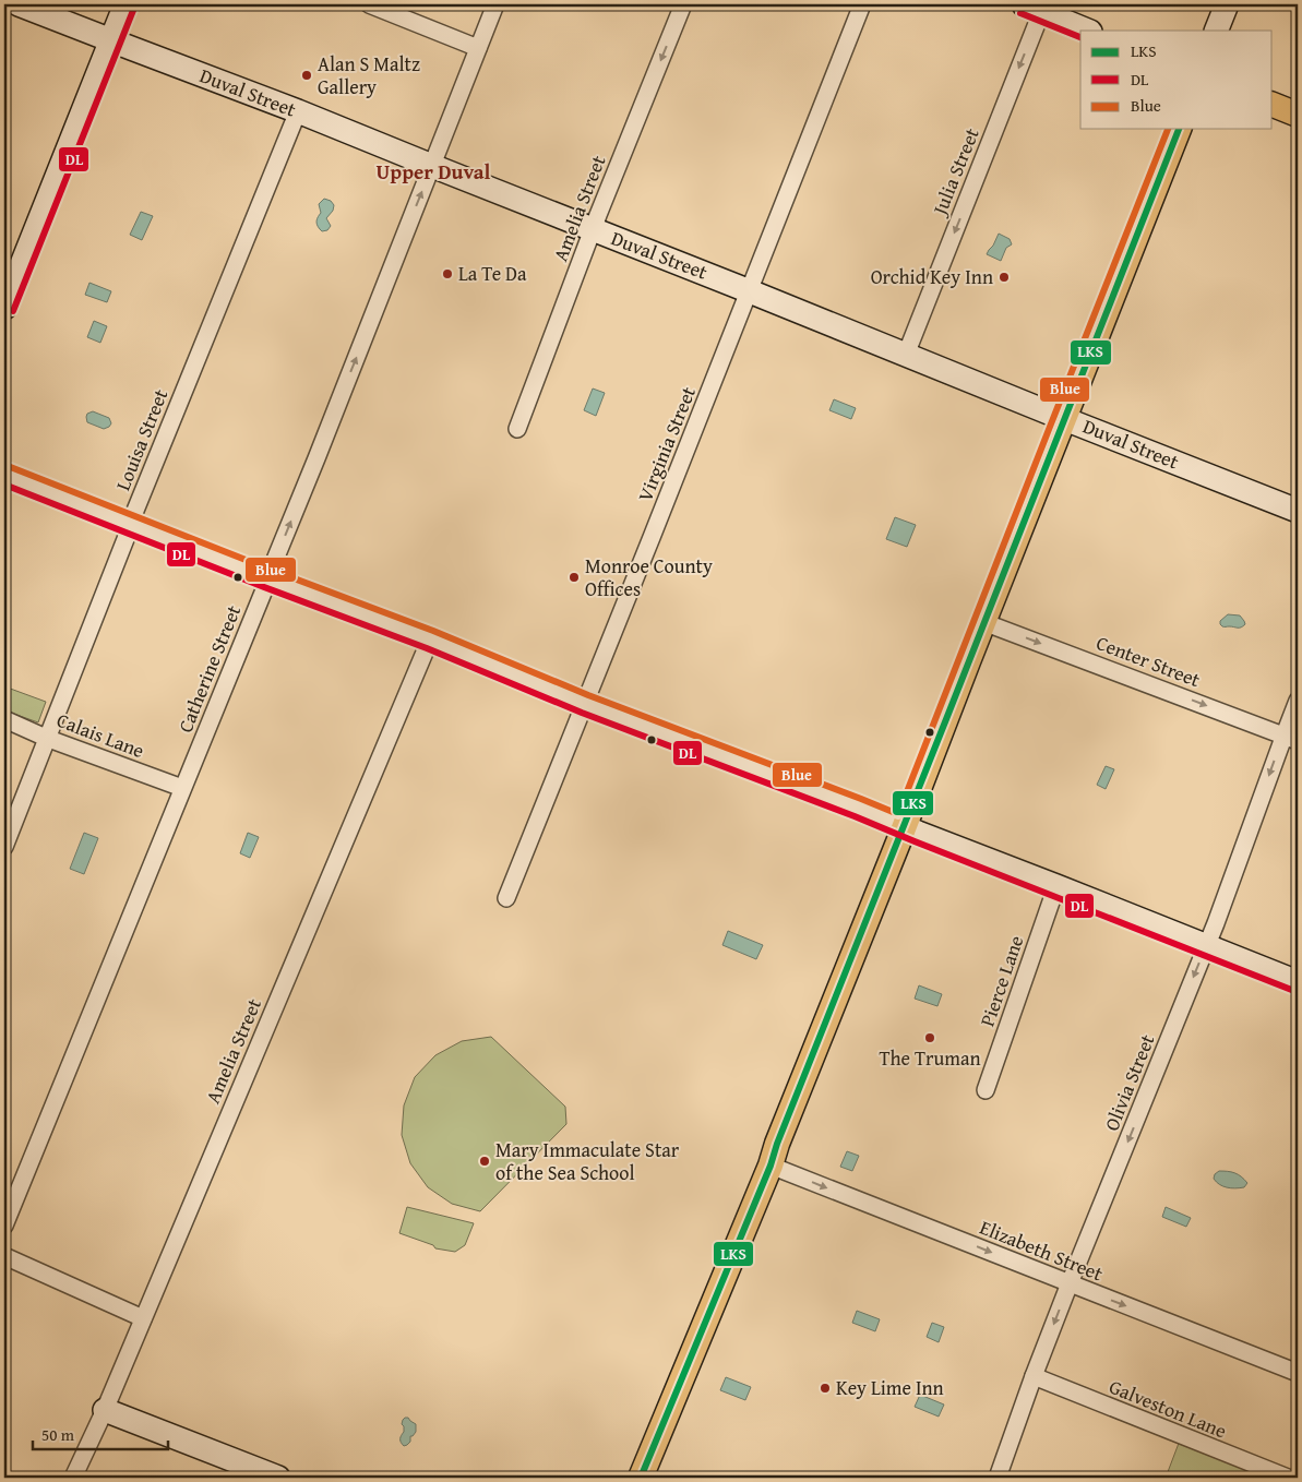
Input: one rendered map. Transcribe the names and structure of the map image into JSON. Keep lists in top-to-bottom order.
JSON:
{
  "streets": {
    "street": [
      "Duval Street",
      "Julia Street",
      "Amelia Street",
      "Louisa Street",
      "Virginia Street",
      "Center Street",
      "Catherine Street",
      "Calais Lane",
      "Pierce Lane",
      "Olivia Street",
      "Elizabeth Street",
      "Galveston Lane"
    ]
  },
  "crossings": [
    ["Duval Street", "Julia Street"],
    ["Duval Street", "Amelia Street"],
    ["Duval Street", "Louisa Street"],
    ["Duval Street", "Virginia Street"],
    ["Duval Street", "Catherine Street"],
    ["Louisa Street", "Calais Lane"],
    ["Center Street", "Olivia Street"],
    ["Catherine Street", "Calais Lane"],
    ["Olivia Street", "Elizabeth Street"],
    ["Olivia Street", "Galveston Lane"]
  ],
  "one_way": [
    "Julia Street",
    "Center Street",
    "Olivia Street",
    "Elizabeth Street"
  ],
  "districts": ["Upper Duval"],
  "places": [
    "Alan S Maltz Gallery",
    "La Te Da",
    "Orchid Key Inn",
    "Monroe County Offices",
    "The Truman",
    "Mary Immaculate Star of the Sea School",
    "Key Lime Inn"
  ],
  "lines": ["transit line DL", "transit line LKS", "transit line Blue"],
  "legend": ["LKS", "DL", "Blue"],
  "scale_bar": "50 m"
}
